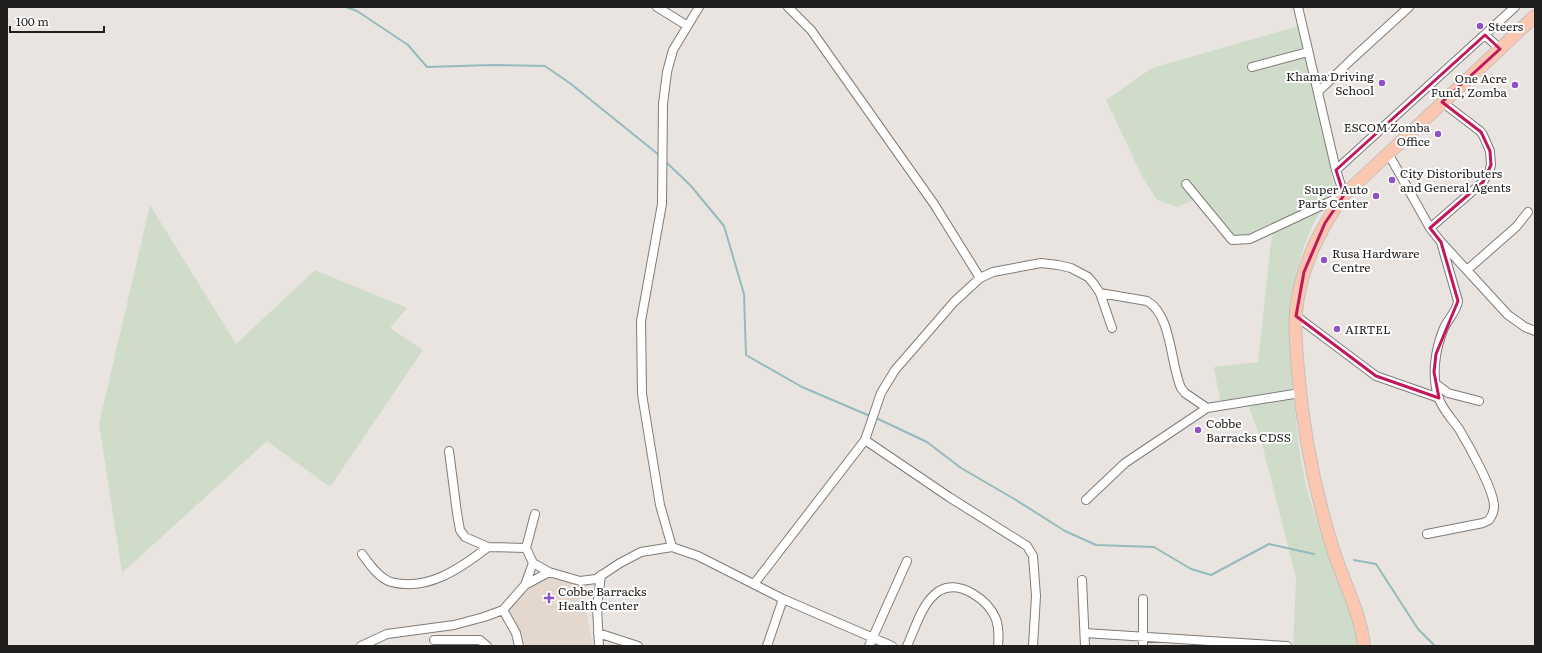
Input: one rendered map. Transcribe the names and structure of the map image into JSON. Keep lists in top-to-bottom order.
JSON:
{
  "places": {
    "other": [
      "Steers",
      "Khama Driving School",
      "One Acre Fund, Zomba",
      "ESCOM Zomba Office",
      "City Distoributers and General Agents",
      "Super Auto Parts Center",
      "Rusa Hardware Centre",
      "AIRTEL",
      "Cobbe Barracks CDSS"
    ],
    "health": ["Cobbe Barracks Health Center"]
  },
  "scale_bar": "100 m"
}
